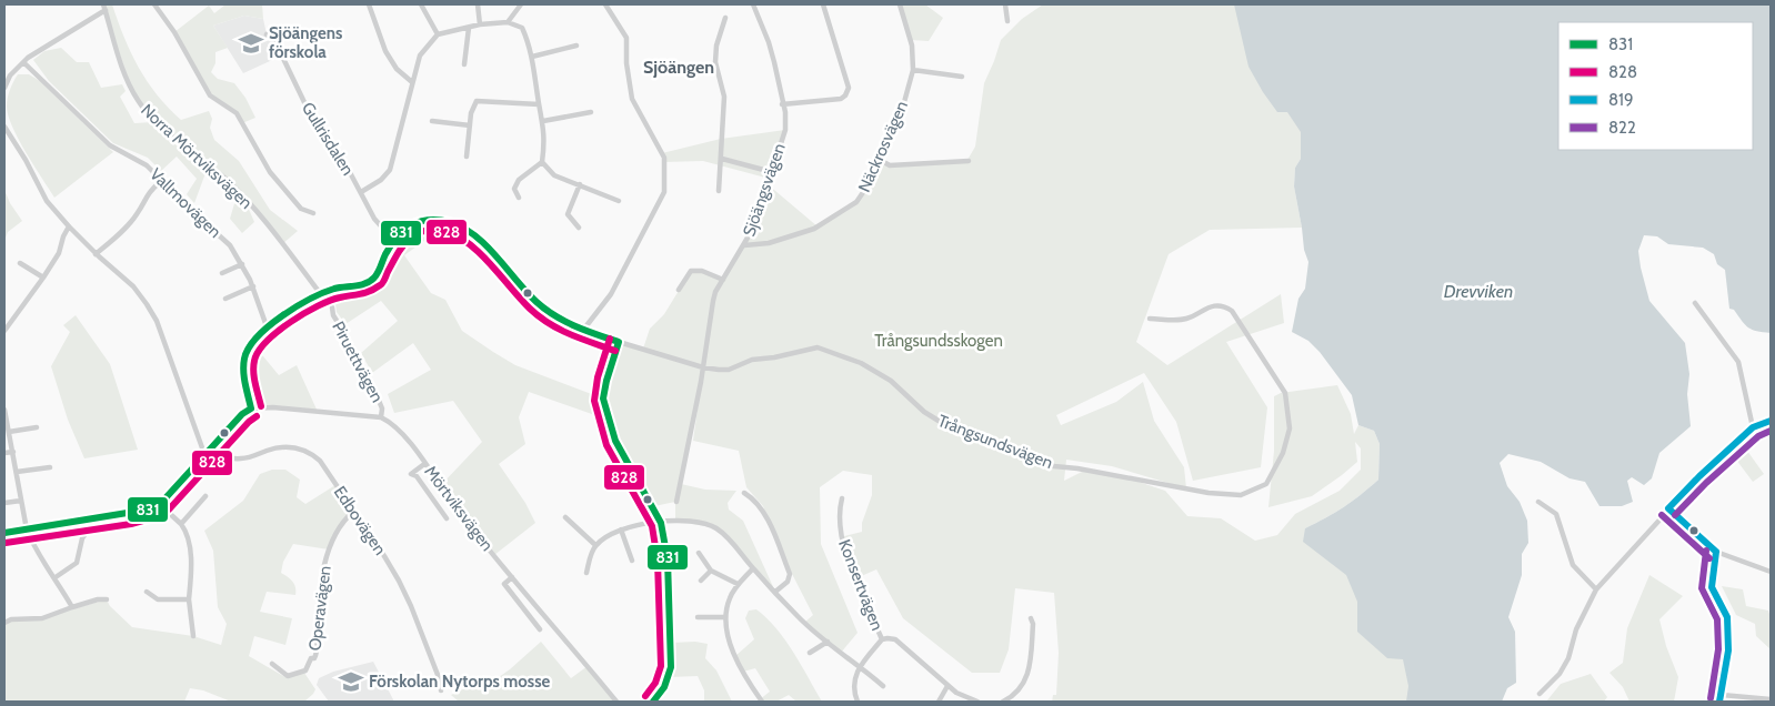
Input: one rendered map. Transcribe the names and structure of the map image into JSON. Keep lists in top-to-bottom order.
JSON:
{
  "streets": {
    "street": [
      "Gullrisdalen",
      "Näckrosvägen",
      "Norra Mörtviksvägen",
      "Sjöängsvägen",
      "Vallmovägen",
      "Piruettvägen",
      "Trångsundsvägen",
      "Mörtviksvägen",
      "Edbovägen",
      "Konsertvägen",
      "Operavägen"
    ]
  },
  "crossings": [
    ["Gullrisdalen", "Trångsundsvägen"],
    ["Näckrosvägen", "Sjöängsvägen"],
    ["Norra Mörtviksvägen", "Trångsundsvägen"],
    ["Sjöängsvägen", "Trångsundsvägen"],
    ["Vallmovägen", "Trångsundsvägen"],
    ["Piruettvägen", "Mörtviksvägen"],
    ["Edbovägen", "Operavägen"]
  ],
  "districts": ["Sjöängen"],
  "water": ["Drevviken"],
  "parks": ["Trångsundsskogen"],
  "places": {
    "school or university": ["Sjöängens förskola", "Förskolan Nytorps mosse"]
  },
  "lines": [
    "transit line 831",
    "transit line 828",
    "transit line 819",
    "transit line 822"
  ],
  "legend": [
    "831",
    "828",
    "819",
    "822"
  ]
}
